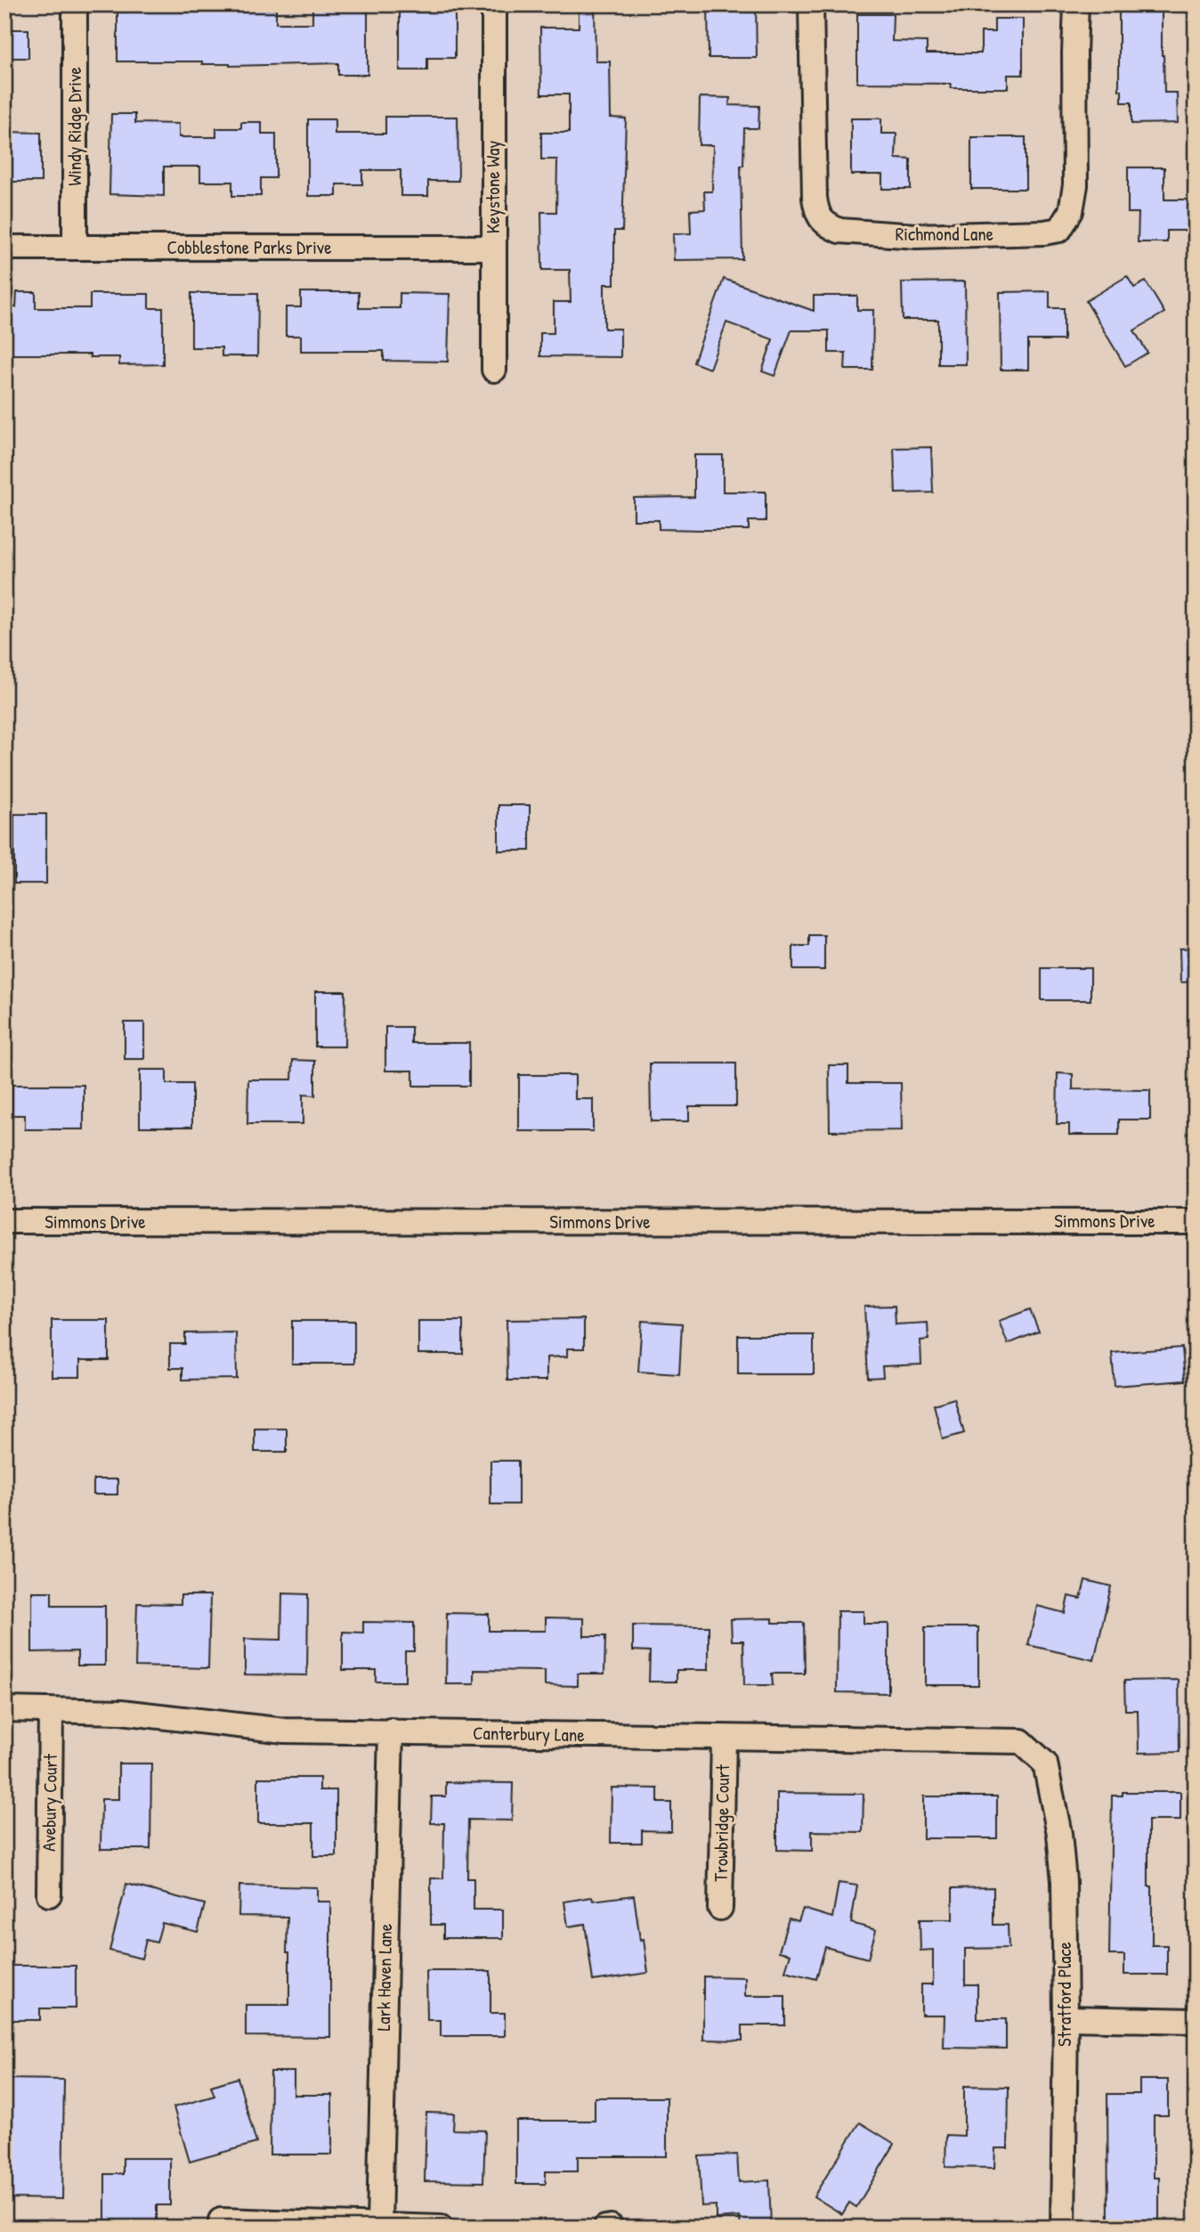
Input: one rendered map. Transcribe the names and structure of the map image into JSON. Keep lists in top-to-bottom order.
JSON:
{
  "streets": {
    "street": [
      "Windy Ridge Drive",
      "Keystone Way",
      "Richmond Lane",
      "Cobblestone Parks Drive",
      "Simmons Drive",
      "Canterbury Lane",
      "Avebury Court",
      "Trowbridge Court",
      "Lark Haven Lane",
      "Stratford Place"
    ]
  },
  "crossings": [
    ["Windy Ridge Drive", "Cobblestone Parks Drive"],
    ["Keystone Way", "Cobblestone Parks Drive"],
    ["Canterbury Lane", "Avebury Court"],
    ["Canterbury Lane", "Trowbridge Court"],
    ["Canterbury Lane", "Lark Haven Lane"],
    ["Canterbury Lane", "Stratford Place"]
  ]
}
